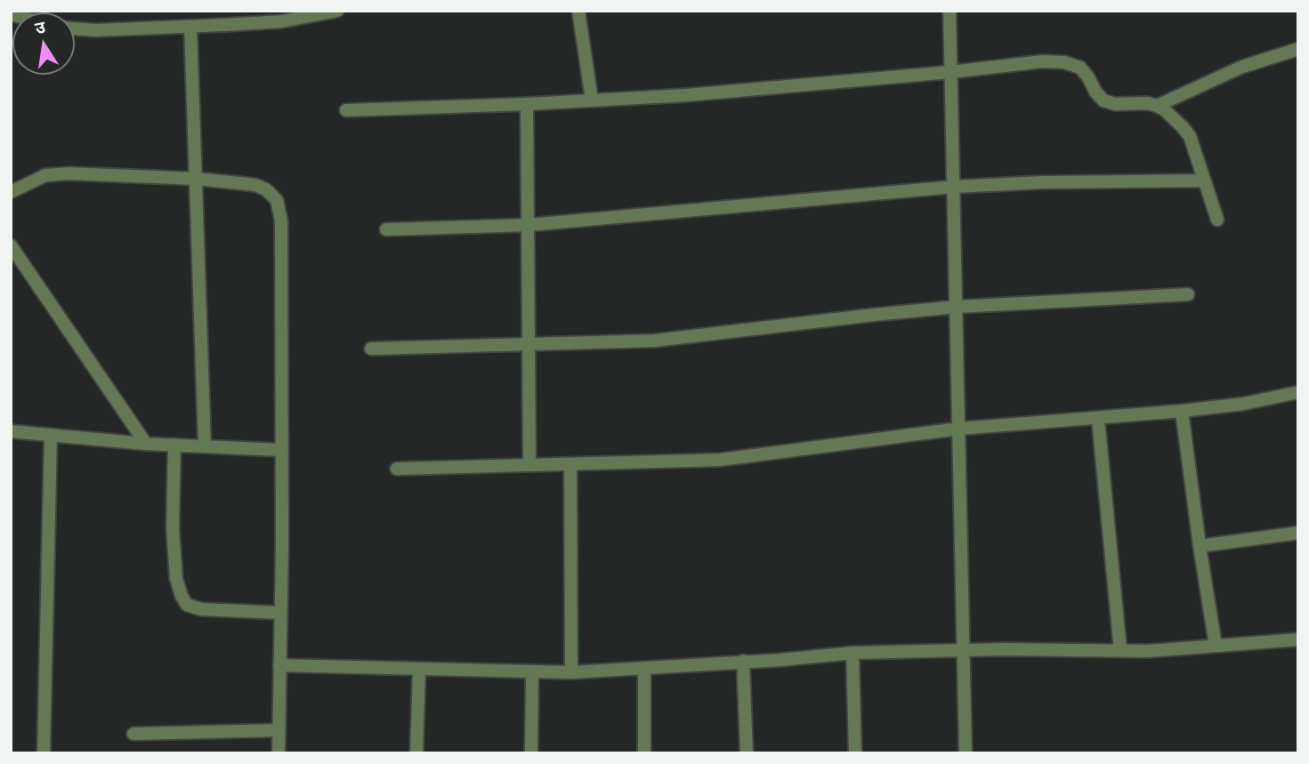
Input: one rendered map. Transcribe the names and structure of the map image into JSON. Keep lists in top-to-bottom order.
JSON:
{
  "north": "top"
}
